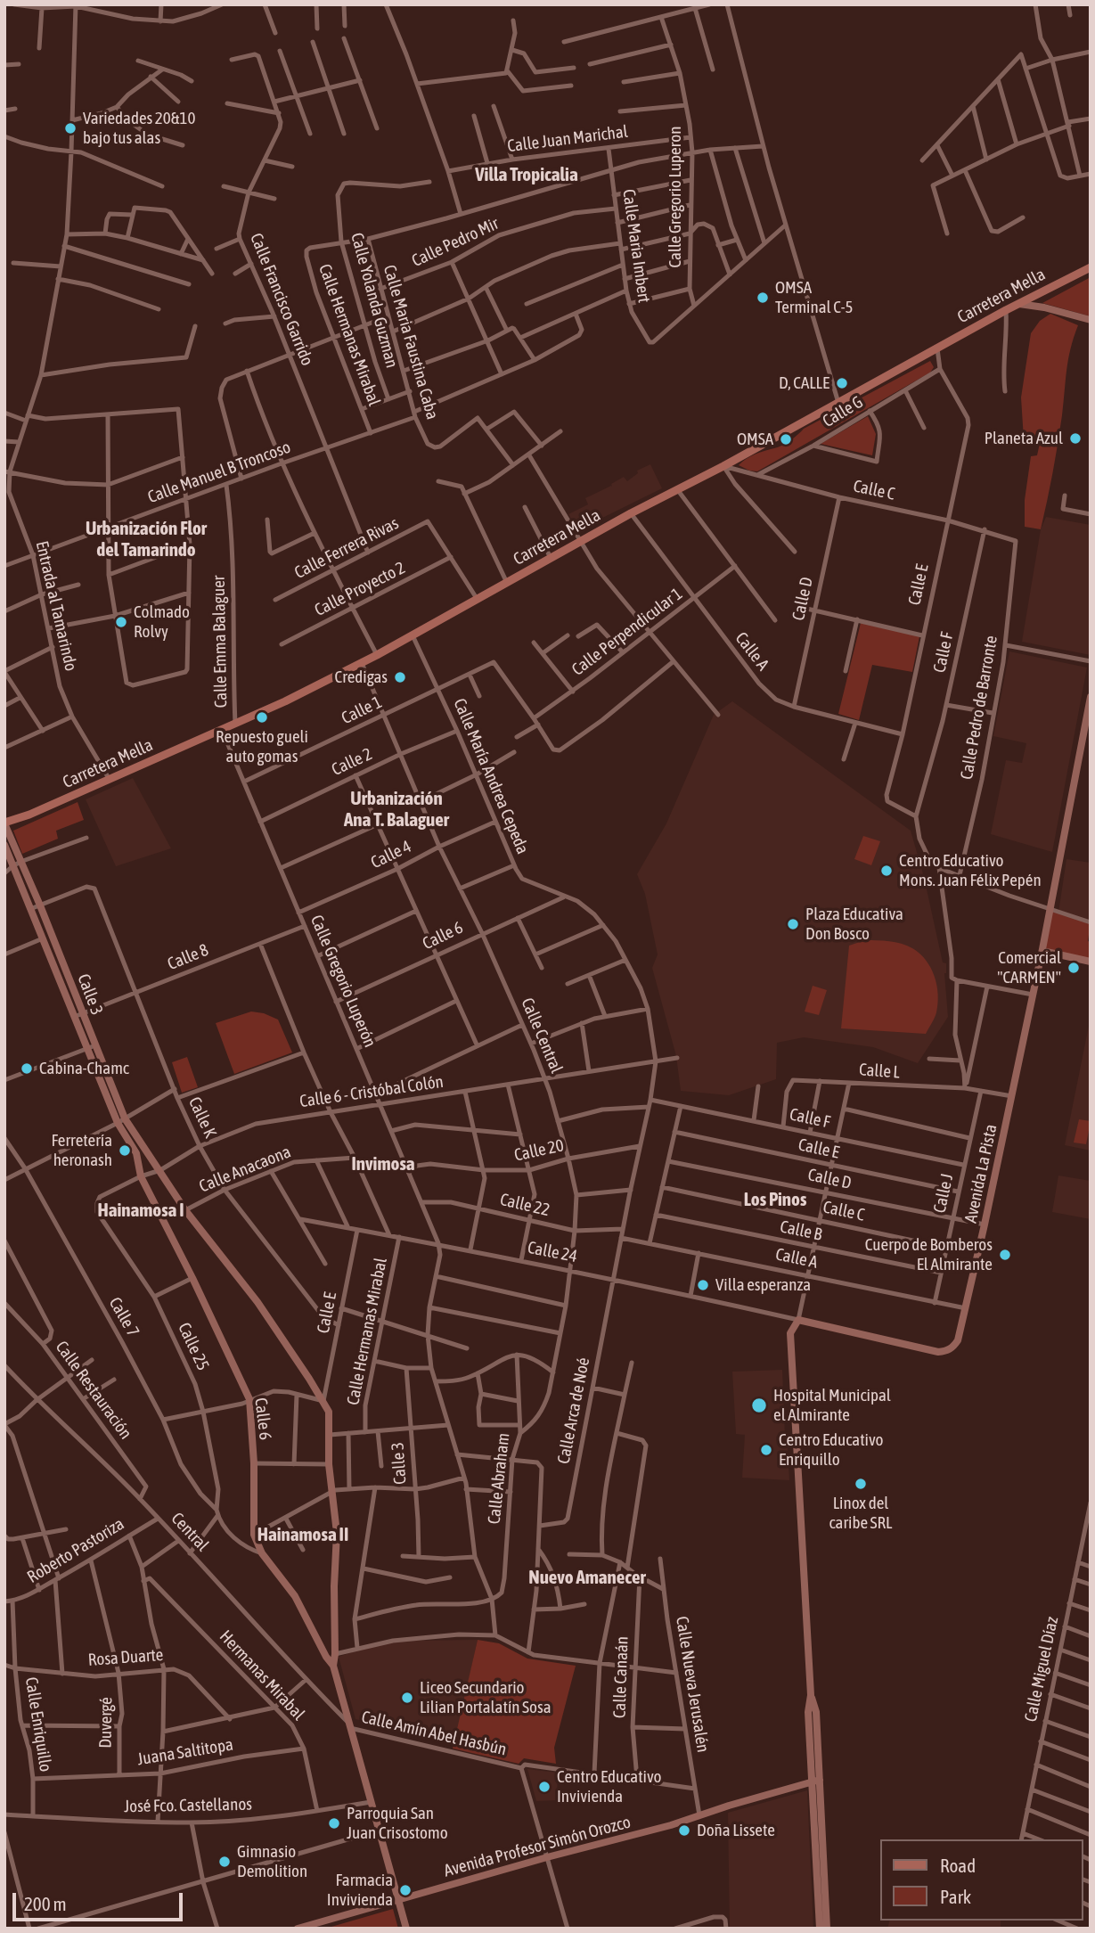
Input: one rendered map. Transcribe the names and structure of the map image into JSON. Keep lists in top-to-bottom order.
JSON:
{
  "streets": {
    "main road": [
      "Carretera Mella",
      "Calle 6",
      "Calle 3",
      "Avenida La Pista",
      "Avenida Profesor Simón Orozco"
    ],
    "street": [
      "Calle Juan Marichal",
      "Calle Gregorio Luperon",
      "Calle Pedro Mir",
      "Calle Maria Imbert",
      "Calle Francisco Garrido",
      "Calle Yolanda Guzman",
      "Calle Hermanas Mirabal",
      "Calle Maria Faustina Caba",
      "Calle G",
      "Calle Manuel B Troncoso",
      "Calle C",
      "Calle Ferrera Rivas",
      "Calle E",
      "Calle Proyecto 2",
      "Calle D",
      "Entrada al Tamarindo",
      "Calle Perpendicular 1",
      "Calle Emma Balaguer",
      "Calle A",
      "Calle F",
      "Calle Pedro de Barronte",
      "Calle 1",
      "Calle 2",
      "Calle María Andrea Cepeda",
      "Calle 4",
      "Calle 8",
      "Calle Gregorio Luperón",
      "Calle Central",
      "Calle L",
      "Calle 6 - Cristóbal Colón",
      "Calle K",
      "Calle 20",
      "Calle Anacaona",
      "Calle J",
      "Calle 22",
      "Calle B",
      "Calle 24",
      "Calle 7",
      "Calle 25",
      "Calle Restauración",
      "Calle Arca de Noé",
      "Calle Abraham",
      "Central",
      "Roberto Pastoriza",
      "Rosa Duarte",
      "Calle Miguel Díaz",
      "Hermanas Mirabal",
      "Calle Canaán",
      "Calle Nueva Jerusalén",
      "Duvergé",
      "Calle Enriquillo",
      "Calle Amín Abel Hasbún",
      "Juana Saltitopa",
      "José Fco. Castellanos"
    ]
  },
  "crossings": [
    ["Calle Juan Marichal", "Calle Gregorio Luperon"],
    ["Calle Juan Marichal", "Calle Maria Imbert"],
    ["Calle Gregorio Luperon", "Calle Maria Imbert"],
    ["Calle Pedro Mir", "Calle Maria Imbert"],
    ["Calle Pedro Mir", "Calle Maria Faustina Caba"],
    ["Carretera Mella", "Calle C"],
    ["Carretera Mella", "Calle E"],
    ["Carretera Mella", "Entrada al Tamarindo"],
    ["Carretera Mella", "Calle Emma Balaguer"],
    ["Carretera Mella", "Calle A"],
    ["Carretera Mella", "Calle María Andrea Cepeda"],
    ["Carretera Mella", "Calle Gregorio Luperón"],
    ["Carretera Mella", "Calle 3"],
    ["Carretera Mella", "Calle Central"],
    ["Calle Francisco Garrido", "Calle Manuel B Troncoso"],
    ["Calle Francisco Garrido", "Calle Ferrera Rivas"],
    ["Calle Yolanda Guzman", "Calle Hermanas Mirabal"],
    ["Calle Hermanas Mirabal", "Calle Manuel B Troncoso"],
    ["Calle Hermanas Mirabal", "Calle 8"],
    ["Calle Hermanas Mirabal", "Calle 6 - Cristóbal Colón"],
    ["Calle Hermanas Mirabal", "Calle Anacaona"],
    ["Calle Hermanas Mirabal", "Calle 24"],
    ["Calle Maria Faustina Caba", "Calle Manuel B Troncoso"],
    ["Calle G", "Calle C"],
    ["Calle G", "Calle E"],
    ["Calle Manuel B Troncoso", "Entrada al Tamarindo"],
    ["Calle Manuel B Troncoso", "Calle Emma Balaguer"],
    ["Calle C", "Calle E"],
    ["Calle C", "Calle D"],
    ["Calle C", "Calle F"],
    ["Calle C", "Calle Pedro de Barronte"],
    ["Calle C", "Calle J"],
    ["Calle Ferrera Rivas", "Calle Proyecto 2"],
    ["Calle E", "Calle A"],
    ["Calle E", "Calle F"],
    ["Calle E", "Calle 3"],
    ["Calle E", "Calle K"],
    ["Calle E", "Calle J"],
    ["Calle E", "Calle 24"],
    ["Calle D", "Calle A"],
    ["Calle D", "Avenida La Pista"],
    ["Calle D", "Calle J"],
    ["Calle Perpendicular 1", "Calle A"],
    ["Calle Perpendicular 1", "Calle 1"],
    ["Calle A", "Calle María Andrea Cepeda"],
    ["Calle A", "Avenida La Pista"],
    ["Calle A", "Calle J"],
    ["Calle F", "Calle María Andrea Cepeda"],
    ["Calle F", "Calle L"],
    ["Calle F", "Calle J"],
    ["Calle 1", "Calle María Andrea Cepeda"],
    ["Calle 1", "Calle Gregorio Luperón"],
    ["Calle 1", "Calle Central"],
    ["Calle 2", "Calle María Andrea Cepeda"],
    ["Calle 2", "Calle Gregorio Luperón"],
    ["Calle 2", "Calle Central"],
    ["Calle María Andrea Cepeda", "Calle 4"],
    ["Calle María Andrea Cepeda", "Calle 6"],
    ["Calle María Andrea Cepeda", "Calle 6 - Cristóbal Colón"],
    ["Calle María Andrea Cepeda", "Calle 20"],
    ["Calle María Andrea Cepeda", "Calle 22"],
    ["Calle María Andrea Cepeda", "Calle 24"],
    ["Calle María Andrea Cepeda", "Calle Arca de Noé"],
    ["Calle 4", "Calle Gregorio Luperón"],
    ["Calle 4", "Calle Central"],
    ["Calle 6", "Calle Gregorio Luperón"],
    ["Calle 6", "Calle 3"],
    ["Calle 6", "Calle Central"],
    ["Calle 6", "Calle 6 - Cristóbal Colón"],
    ["Calle 6", "Calle 7"],
    ["Calle 8", "Calle Gregorio Luperón"],
    ["Calle 8", "Calle 3"],
    ["Calle 8", "Calle K"],
    ["Calle Gregorio Luperón", "Calle 6 - Cristóbal Colón"],
    ["Calle Gregorio Luperón", "Calle 20"],
    ["Calle Gregorio Luperón", "Calle 22"],
    ["Calle Gregorio Luperón", "Calle 24"],
    ["Calle 3", "Calle 6 - Cristóbal Colón"],
    ["Calle 3", "Calle K"],
    ["Calle 3", "Calle Anacaona"],
    ["Calle Central", "Calle 6 - Cristóbal Colón"],
    ["Calle Central", "Calle 20"],
    ["Calle Central", "Calle 22"],
    ["Calle Central", "Calle 24"],
    ["Calle Central", "Calle Abraham"],
    ["Calle L", "Avenida La Pista"],
    ["Calle L", "Calle J"],
    ["Calle 6 - Cristóbal Colón", "Calle K"],
    ["Calle 6 - Cristóbal Colón", "Calle 25"],
    ["Calle K", "Calle Anacaona"],
    ["Avenida La Pista", "Calle 24"],
    ["Calle J", "Calle B"],
    ["Calle 24", "Calle Arca de Noé"],
    ["Calle 7", "Calle 25"],
    ["Calle Restauración", "Central"],
    ["Central", "Roberto Pastoriza"],
    ["Central", "Calle Amín Abel Hasbún"],
    ["Roberto Pastoriza", "Duvergé"],
    ["Roberto Pastoriza", "Calle Enriquillo"],
    ["Rosa Duarte", "Duvergé"],
    ["Rosa Duarte", "Calle Enriquillo"],
    ["Hermanas Mirabal", "Juana Saltitopa"],
    ["Hermanas Mirabal", "José Fco. Castellanos"],
    ["Calle Canaán", "Calle Amín Abel Hasbún"],
    ["Calle Nueva Jerusalén", "Calle Amín Abel Hasbún"],
    ["Calle Nueva Jerusalén", "Avenida Profesor Simón Orozco"],
    ["Duvergé", "Juana Saltitopa"],
    ["Calle Enriquillo", "Juana Saltitopa"],
    ["Calle Enriquillo", "José Fco. Castellanos"]
  ],
  "districts": [
    "Villa Tropicalia",
    "Urbanización Flor del Tamarindo",
    "Urbanización Ana T. Balaguer",
    "Invimosa",
    "Los Pinos",
    "Hainamosa I",
    "Hainamosa II",
    "Nuevo Amanecer"
  ],
  "places": [
    "Variedades 20&10 bajo tus alas",
    "OMSA Terminal C-5",
    "D, CALLE",
    "Planeta Azul",
    "OMSA",
    "Colmado Rolvy",
    "Credigas",
    "Repuesto gueli auto gomas",
    "Centro Educativo Mons. Juan Félix Pepén",
    "Plaza Educativa Don Bosco",
    "Comercial \"CARMEN\"",
    "Cabina-Chamc",
    "Ferretería heronash",
    "Cuerpo de Bomberos El Almirante",
    "Villa esperanza",
    "Hospital Municipal el Almirante",
    "Centro Educativo Enriquillo",
    "Linox del caribe SRL",
    "Liceo Secundario Lilian Portalatín Sosa",
    "Centro Educativo Invivienda",
    "Parroquia San Juan Crisostomo",
    "Doña Lissete",
    "Gimnasio Demolition",
    "Farmacia Invivienda"
  ],
  "legend": ["Road", "Park"],
  "scale_bar": "200 m"
}
